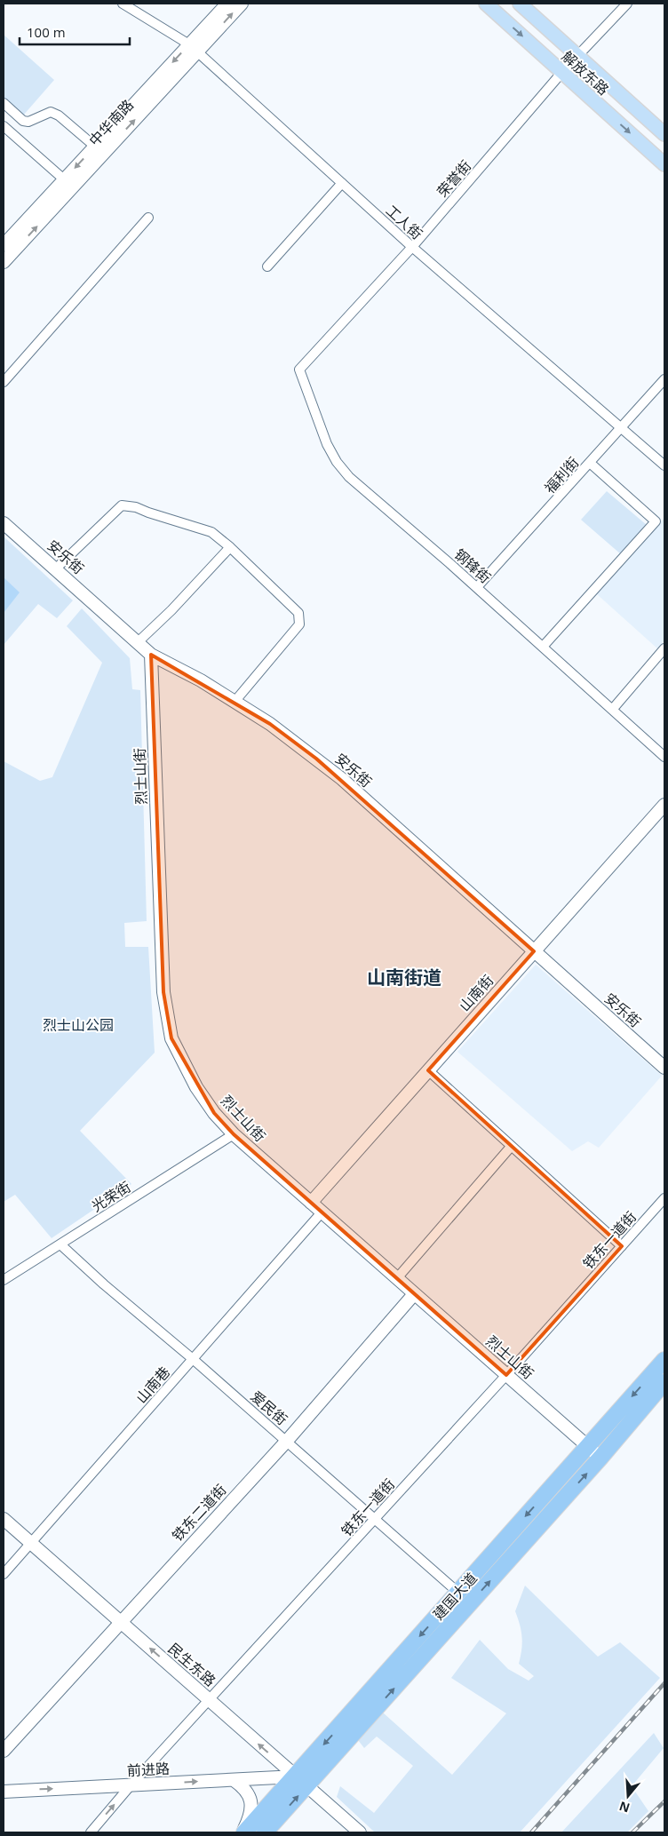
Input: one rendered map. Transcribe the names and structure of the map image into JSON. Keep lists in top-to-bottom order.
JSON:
{
  "streets": {
    "highway": ["建国大道"],
    "main road": [
      "解放东路",
      "中华南路",
      "安乐街",
      "烈士山街",
      "山南街",
      "铁东二道街",
      "民生东路",
      "前进路"
    ],
    "street": [
      "荣誉街",
      "工人街",
      "福利街",
      "钢锋街",
      "光荣街",
      "铁东一道街",
      "山南巷",
      "爱民街"
    ]
  },
  "crossings": [
    ["解放东路", "荣誉街"],
    ["中华南路", "工人街"],
    ["荣誉街", "工人街"],
    ["荣誉街", "钢锋街"],
    ["工人街", "福利街"],
    ["福利街", "钢锋街"],
    ["安乐街", "烈士山街"],
    ["安乐街", "山南街"],
    ["烈士山街", "山南街"],
    ["烈士山街", "光荣街"],
    ["烈士山街", "铁东一道街"],
    ["烈士山街", "山南巷"],
    ["烈士山街", "铁东二道街"],
    ["烈士山街", "建国大道"],
    ["光荣街", "爱民街"],
    ["铁东一道街", "爱民街"],
    ["铁东一道街", "民生东路"],
    ["铁东一道街", "前进路"],
    ["山南巷", "爱民街"],
    ["山南巷", "民生东路"],
    ["爱民街", "铁东二道街"],
    ["爱民街", "建国大道"],
    ["铁东二道街", "民生东路"],
    ["建国大道", "民生东路"],
    ["建国大道", "前进路"],
    ["民生东路", "前进路"]
  ],
  "one_way": ["民生东路", "前进路"],
  "districts": ["山南街道"],
  "parks": ["烈士山公园"],
  "scale_bar": "100 m",
  "north": "bottom"
}
